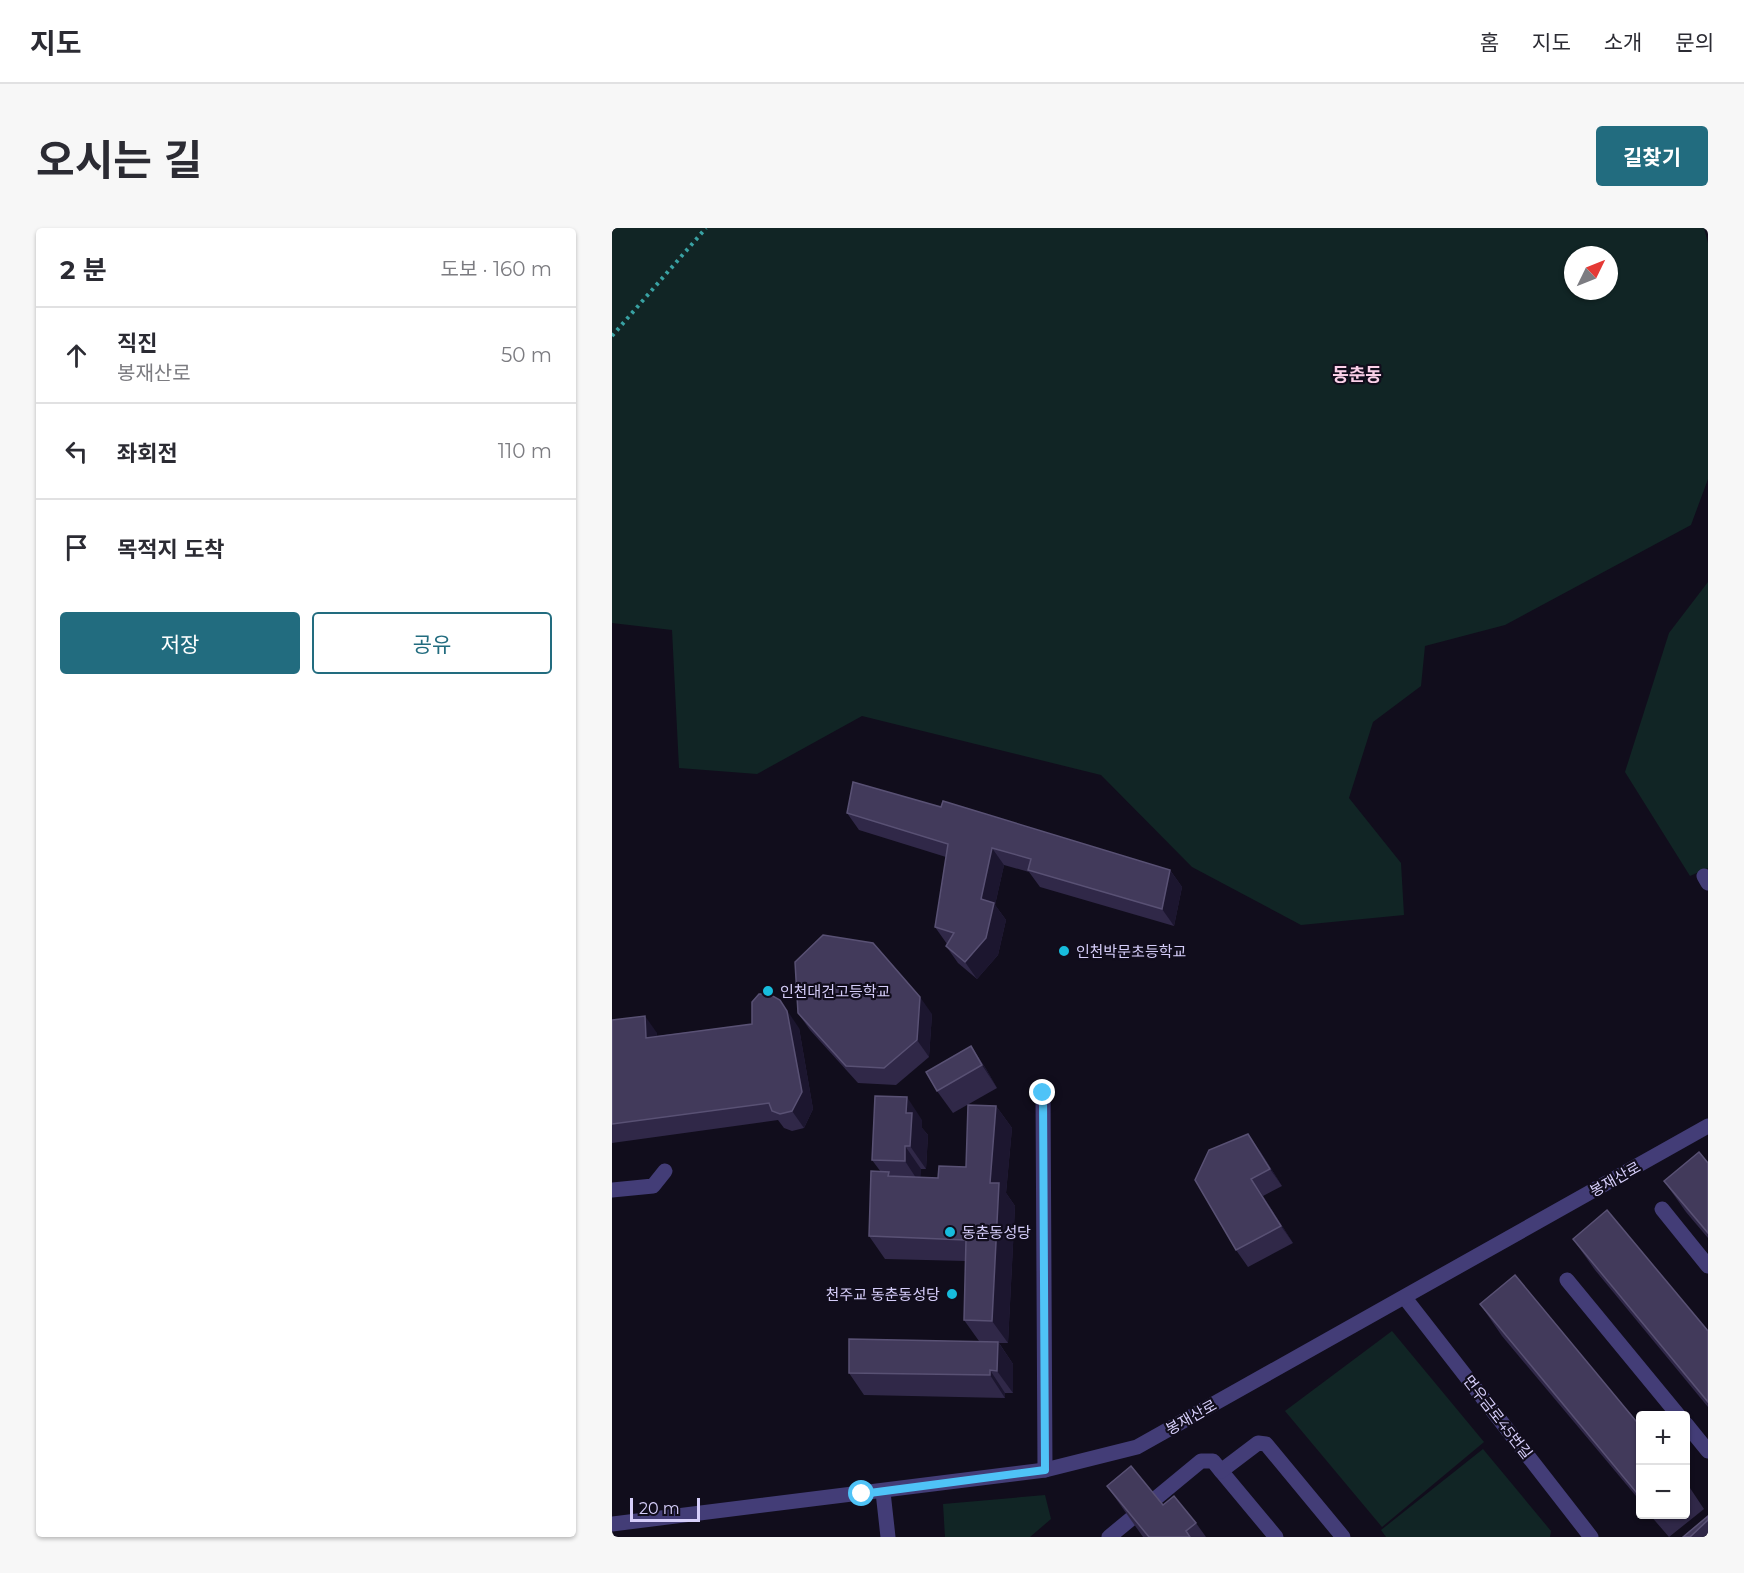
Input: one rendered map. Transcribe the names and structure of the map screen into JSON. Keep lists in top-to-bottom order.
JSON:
{
  "streets": {
    "street": ["봉재산로", "먼우금로45번길"]
  },
  "crossings": [
    ["봉재산로", "먼우금로45번길"]
  ],
  "districts": ["동춘동"],
  "places": [
    "인천박문초등학교",
    "인천대건고등학교",
    "동춘동성당",
    "천주교 동춘동성당"
  ],
  "scale_bar": "20 m",
  "north": "top right",
  "page": {
    "header": "지도",
    "nav": [
      "홈",
      "지도",
      "소개",
      "문의"
    ],
    "title": "오시는 길",
    "buttons": [
      "길찾기",
      ["저장", "공유"]
    ],
    "heading": ["2 분", "도보 · 160 m"],
    "list": [
      ["직진", "봉재산로", "50 m"],
      ["좌회전", "110 m"],
      "목적지 도착"
    ],
    "map_buttons": ["+", "−"],
    "scale": "20 m"
  }
}
